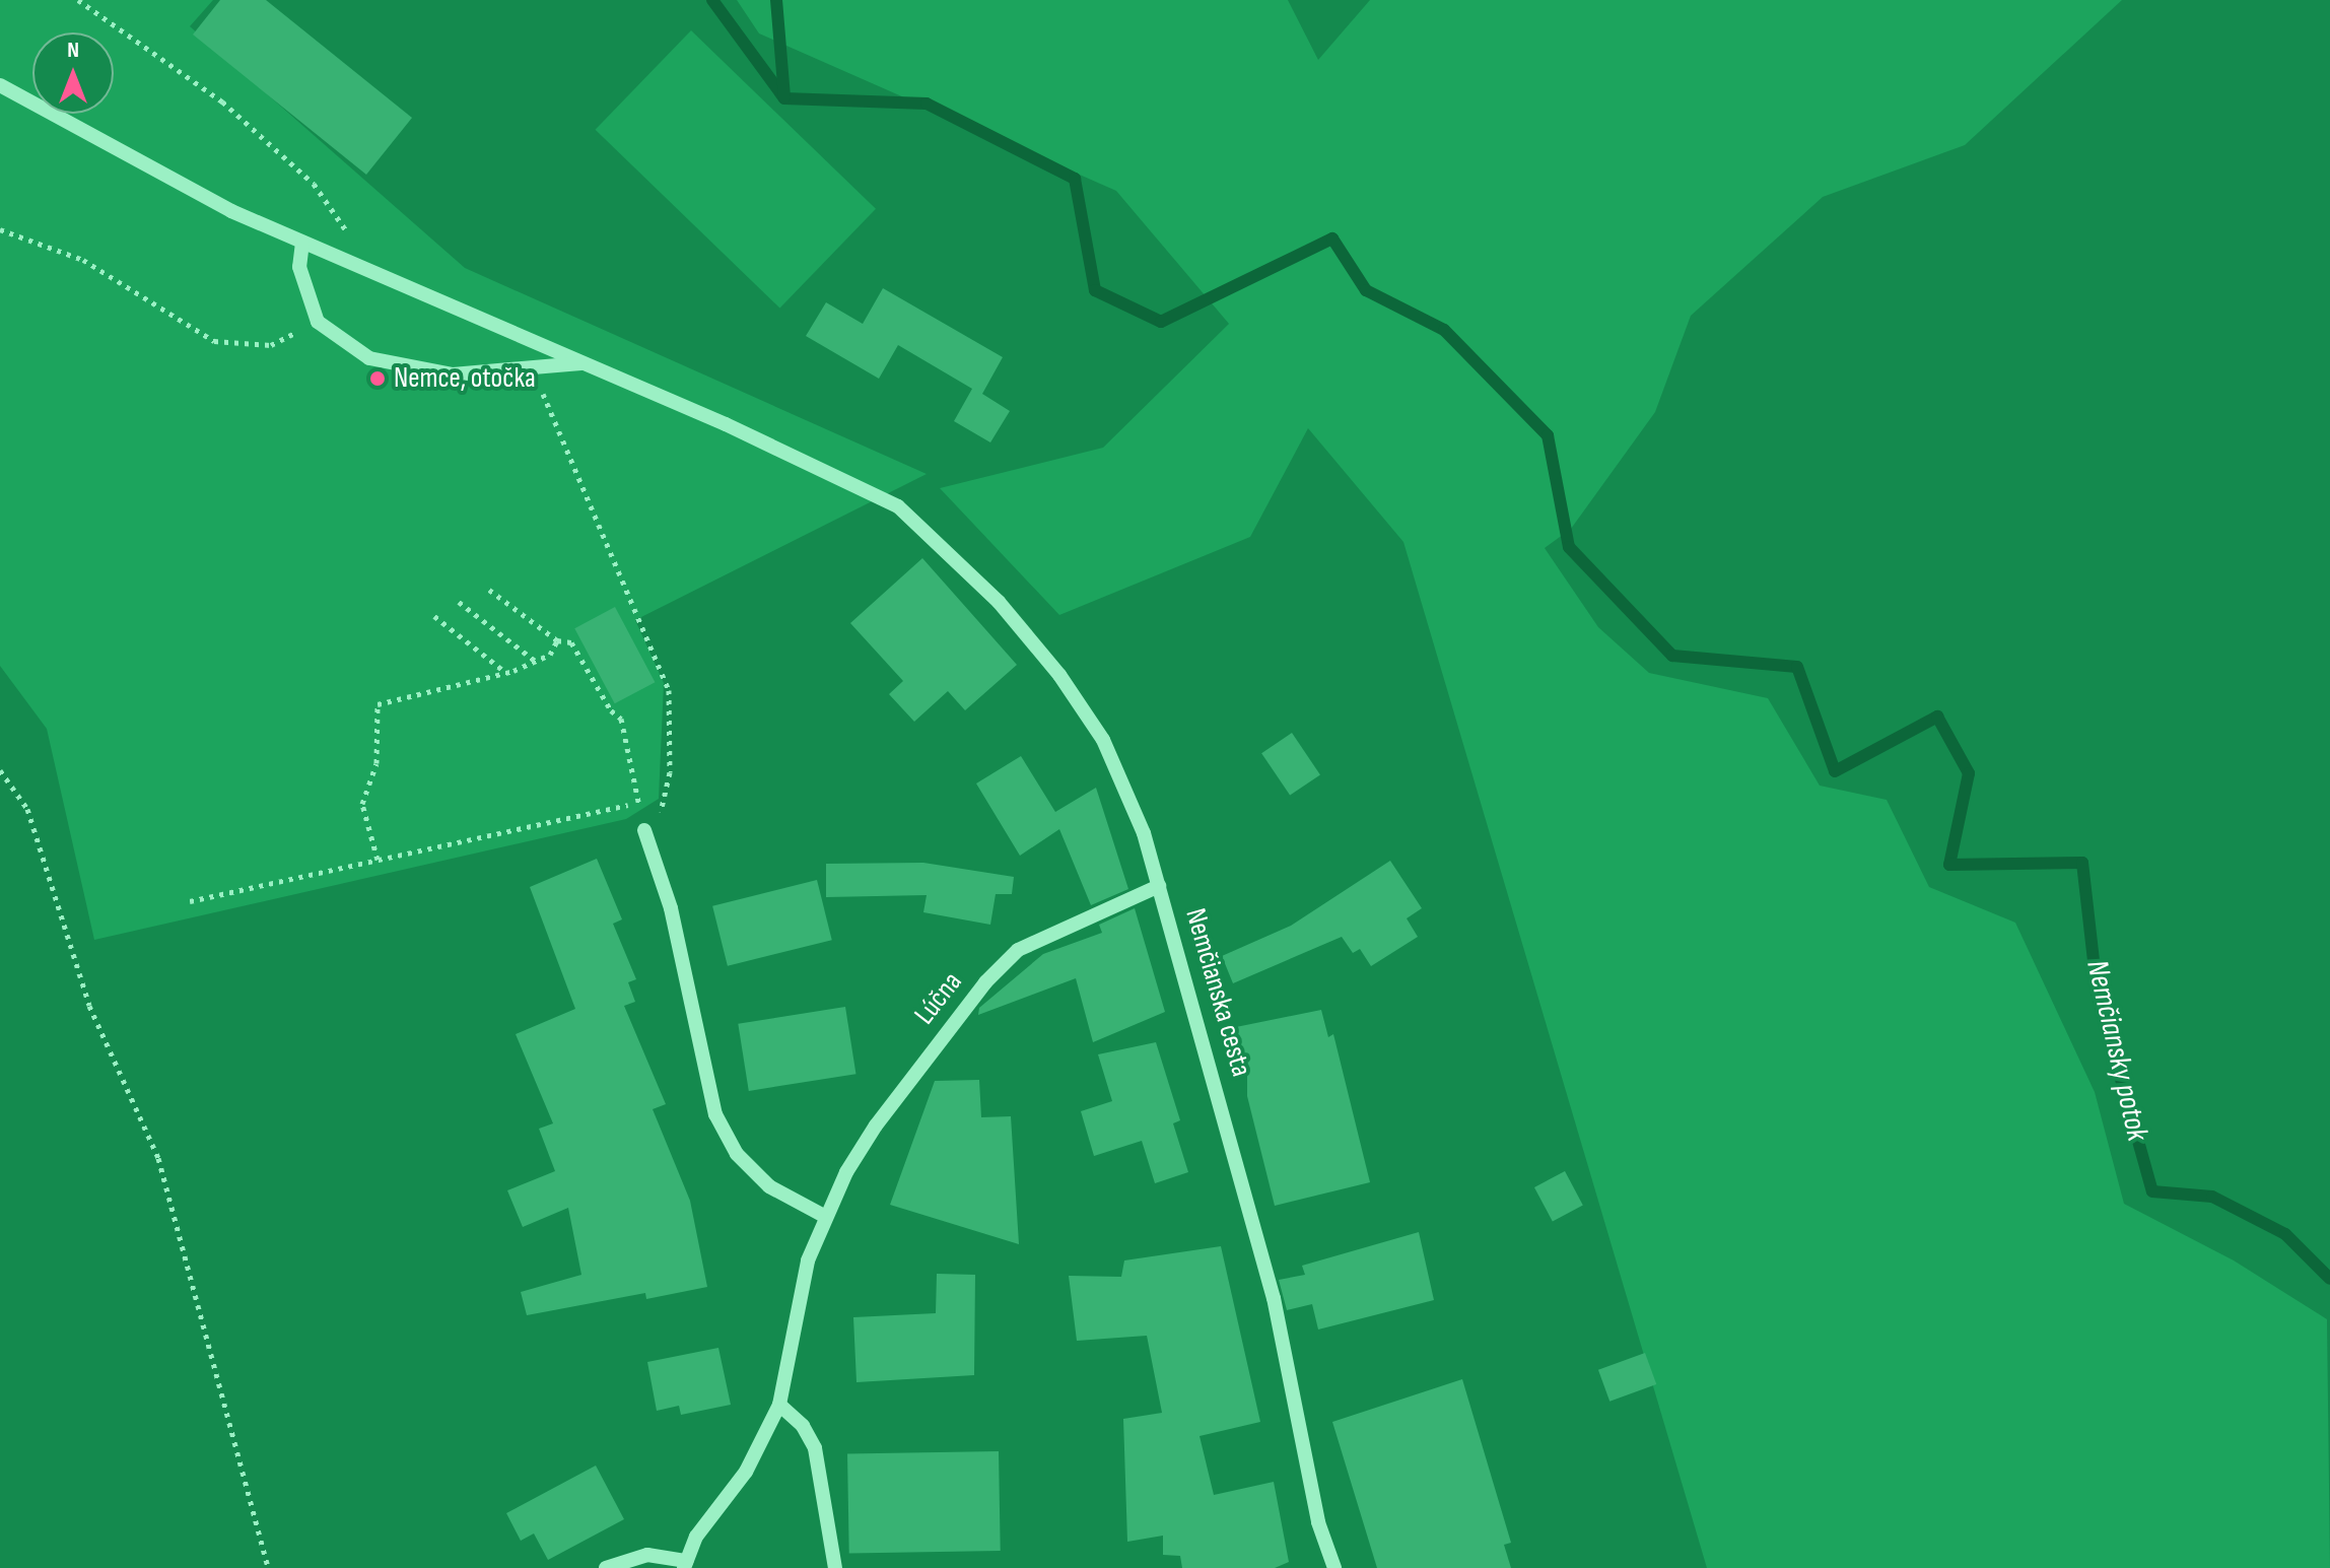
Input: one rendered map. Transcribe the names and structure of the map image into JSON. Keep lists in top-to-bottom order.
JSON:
{
  "streets": {
    "street": ["Nemčianska cesta", "Lúčna"]
  },
  "crossings": [
    ["Nemčianska cesta", "Lúčna"]
  ],
  "water": ["Nemčiansky potok"],
  "places": ["Nemce, otočka"],
  "north": "top"
}
